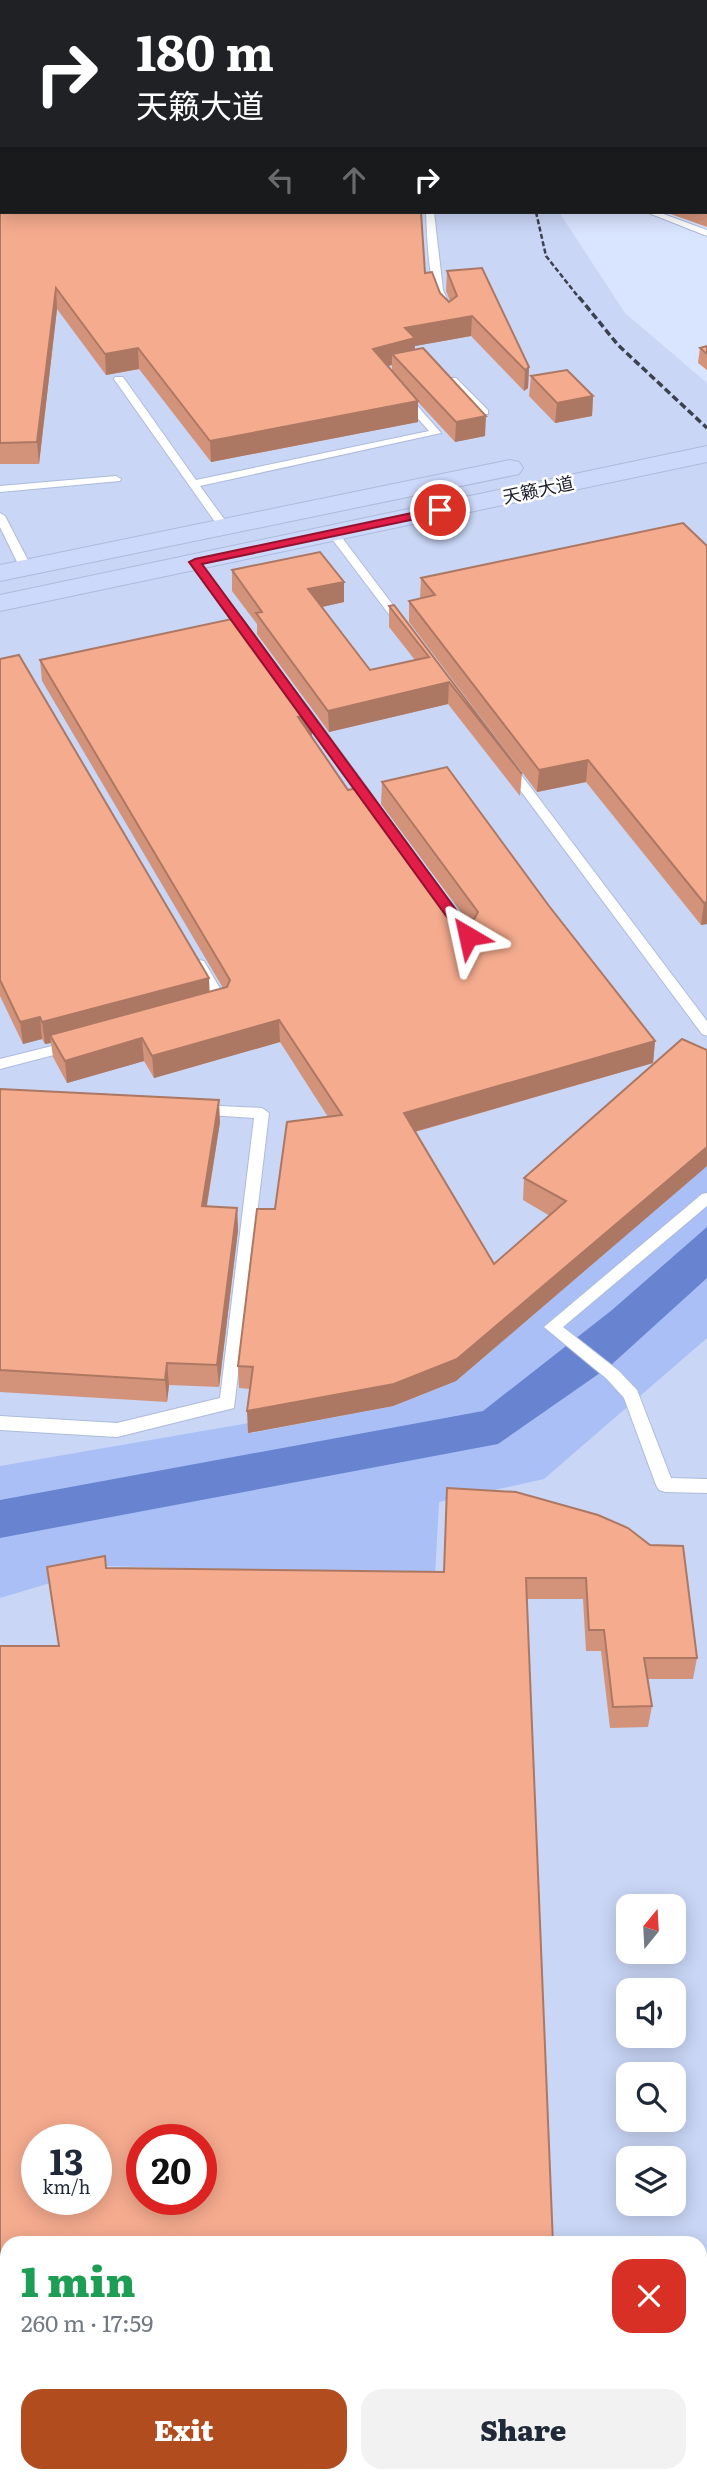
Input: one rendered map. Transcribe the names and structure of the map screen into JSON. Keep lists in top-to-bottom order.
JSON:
{
  "streets": {
    "main road": ["天籁大道"]
  },
  "north": "top",
  "page": {
    "turn": ["180 m", "天籁大道"],
    "speed": "13 km/h",
    "limit": "20",
    "heading": ["1 min", "260 m · 17:59"],
    "buttons": ["Exit", "Share"]
  }
}
